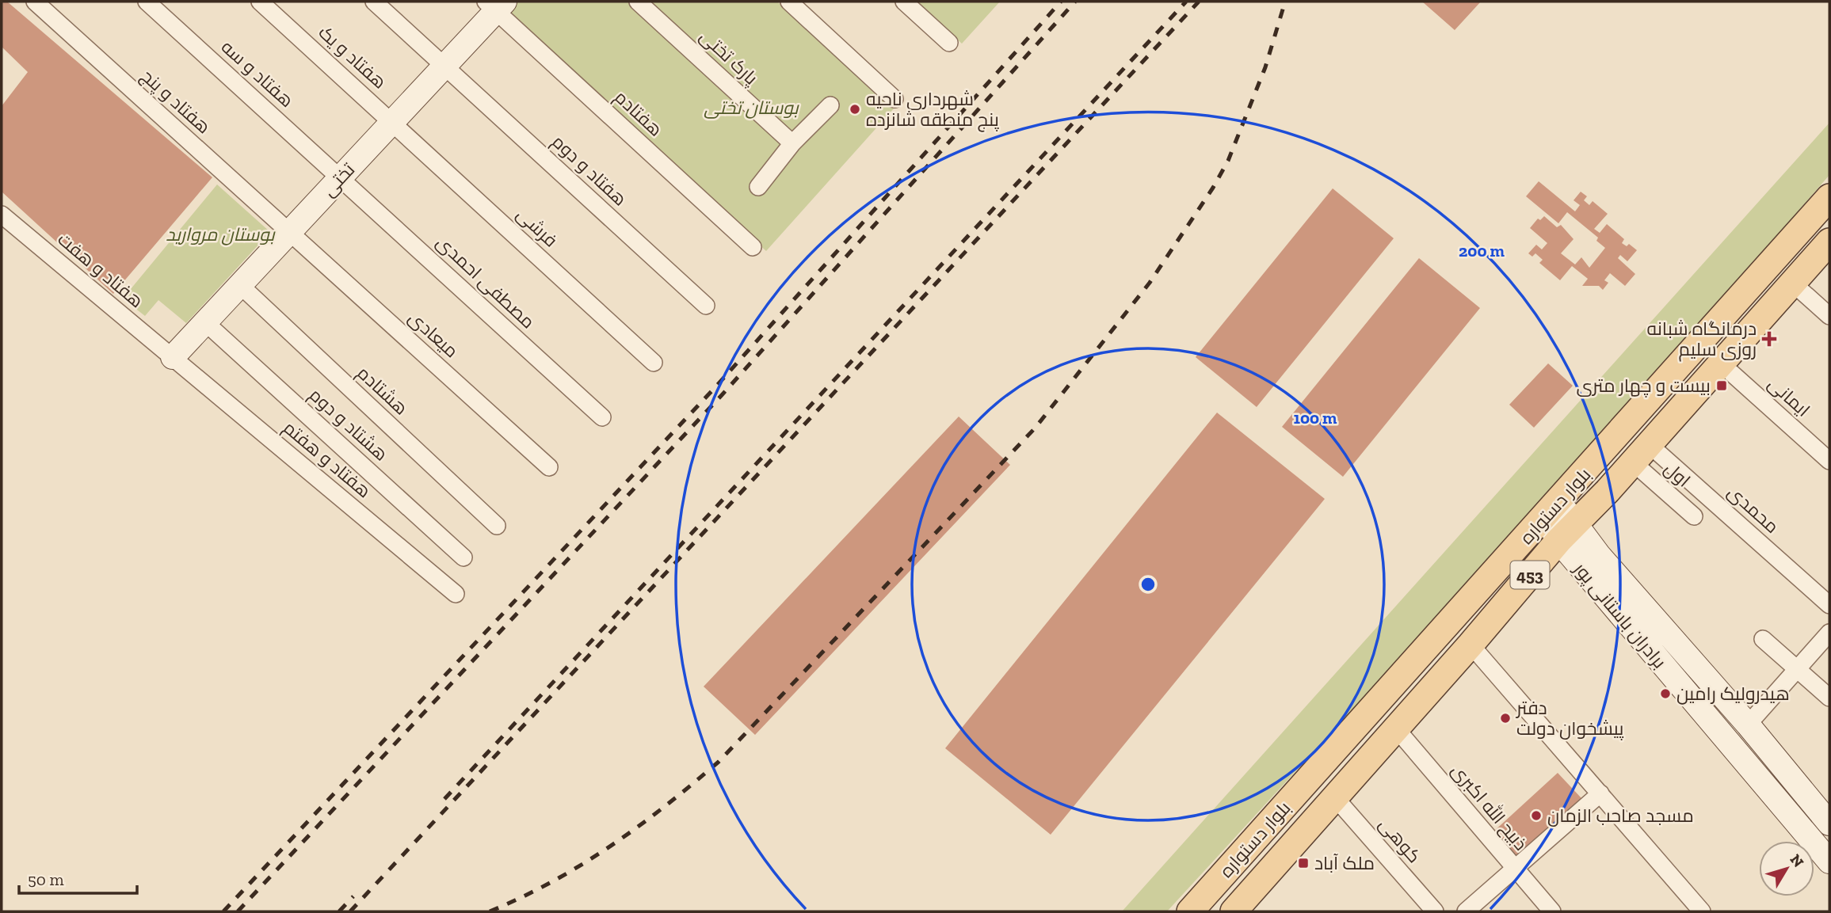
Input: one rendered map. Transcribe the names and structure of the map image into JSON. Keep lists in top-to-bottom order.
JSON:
{
  "streets": {
    "main road": ["بلوار دستواره", "453"],
    "street": [
      "هفتاد و یک",
      "پارک تختی",
      "هفتاد و سه",
      "هفتاد و پنج",
      "هفتادم",
      "هفتاد و دوم",
      "تختی",
      "فرشی",
      "هفتاد و هفت",
      "مصطفی احمدی",
      "میعادی",
      "هشتادم",
      "ایمانی",
      "هشتاد و دوم",
      "هفتاد و هفتم",
      "اول",
      "محمدی",
      "برادران باستانی پور",
      "ذبیح الله اکبری",
      "کوهی"
    ]
  },
  "crossings": [
    ["هفتاد و یک", "تختی"],
    ["هفتاد و یک", "فرشی"],
    ["هفتاد و سه", "تختی"],
    ["هفتاد و سه", "مصطفی احمدی"],
    ["هفتاد و پنج", "تختی"],
    ["هفتاد و پنج", "میعادی"],
    ["هفتادم", "تختی"],
    ["هفتاد و دوم", "تختی"],
    ["تختی", "فرشی"],
    ["تختی", "هفتاد و هفت"],
    ["تختی", "مصطفی احمدی"],
    ["تختی", "میعادی"],
    ["تختی", "هشتادم"],
    ["تختی", "هشتاد و دوم"],
    ["تختی", "هفتاد و هفتم"],
    ["هفتاد و هفت", "هفتاد و هفتم"],
    ["ایمانی", "بلوار دستواره"],
    ["اول", "بلوار دستواره"],
    ["اول", "محمدی"],
    ["بلوار دستواره", "محمدی"],
    ["بلوار دستواره", "برادران باستانی پور"],
    ["بلوار دستواره", "ذبیح الله اکبری"],
    ["بلوار دستواره", "کوهی"]
  ],
  "parks": ["بوستان تختی", "بوستان مروارید"],
  "places": {
    "other": [
      "شهرداری ناحیه پنج منطقه شانزده",
      "هیدرولیک رامین",
      "دفتر پیشخوان دولت",
      "مسجد صاحب الزمان"
    ],
    "health": ["درمانگاه شبانه روزی سلیم"],
    "transit": ["بیست و چهار متری", "ملک آباد"]
  },
  "scale_bar": "50 m",
  "north": "top right",
  "rings": ["200 m", "100 m"]
}
